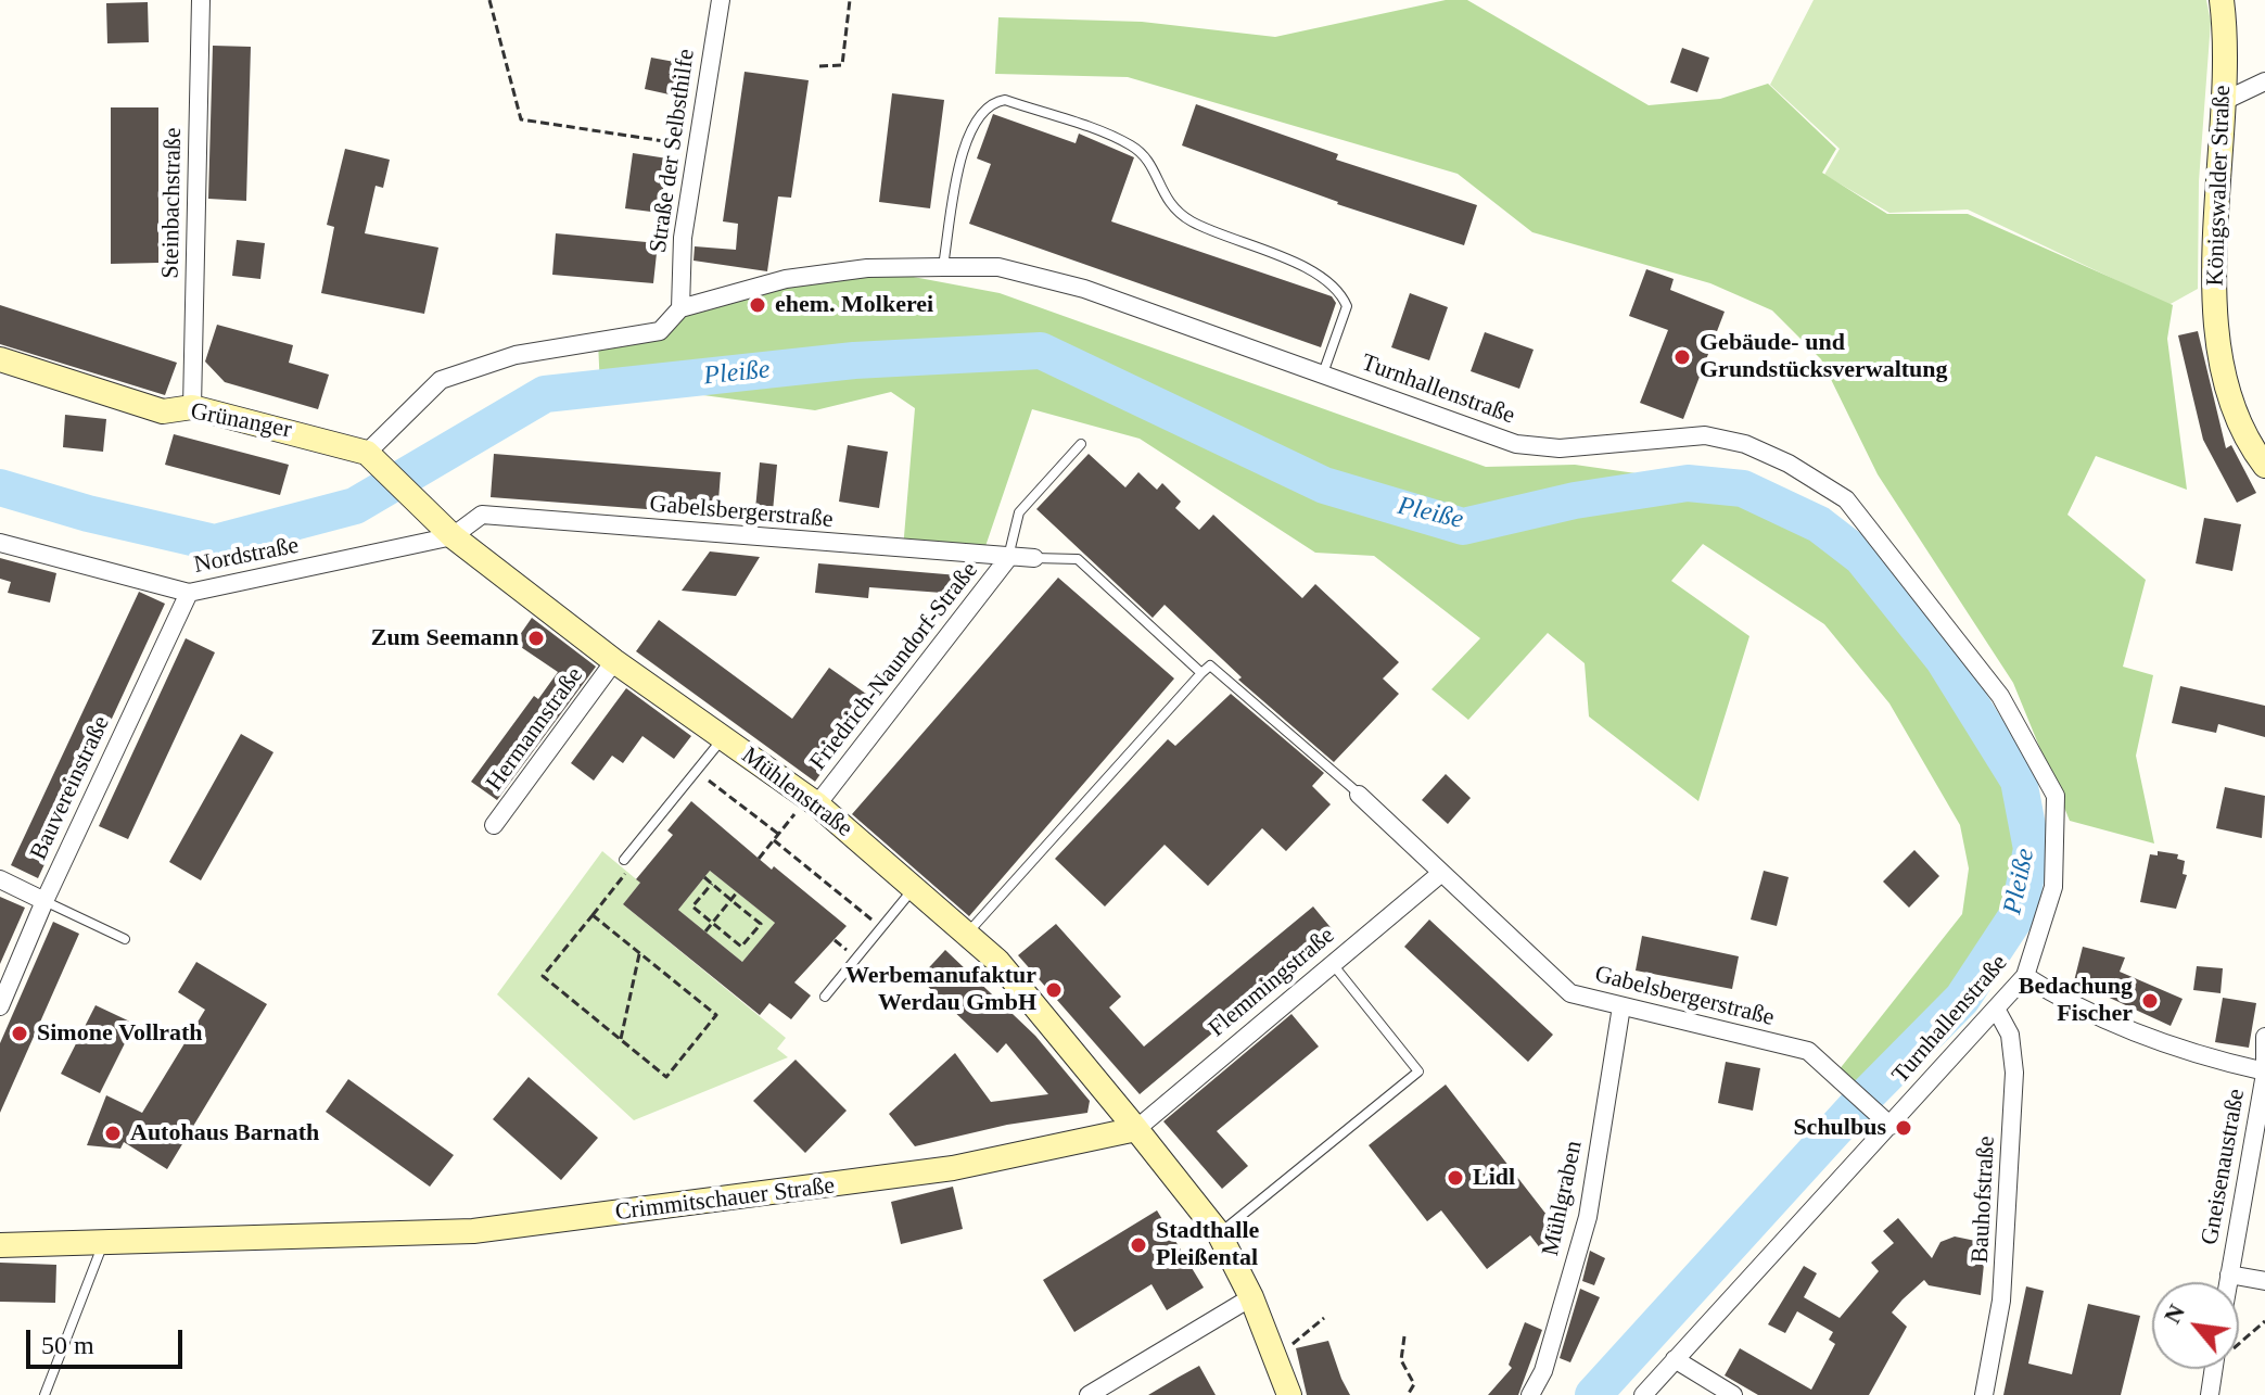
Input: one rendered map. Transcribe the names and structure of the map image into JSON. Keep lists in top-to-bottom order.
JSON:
{
  "streets": {
    "street": [
      "Straße der Selbsthilfe",
      "Königswalder Straße",
      "Steinbachstraße",
      "Turnhallenstraße",
      "Grünanger",
      "Gabelsbergerstraße",
      "Nordstraße",
      "Friedrich-Naundorf-Straße",
      "Hermannstraße",
      "Bauvereinstraße",
      "Mühlenstraße",
      "Flemmingstraße",
      "Gneisenaustraße",
      "Mühlgraben",
      "Crimmitschauer Straße",
      "Bauhofstraße"
    ]
  },
  "crossings": [
    ["Straße der Selbsthilfe", "Turnhallenstraße"],
    ["Steinbachstraße", "Grünanger"],
    ["Turnhallenstraße", "Grünanger"],
    ["Turnhallenstraße", "Gabelsbergerstraße"],
    ["Turnhallenstraße", "Mühlenstraße"],
    ["Turnhallenstraße", "Bauhofstraße"],
    ["Grünanger", "Mühlenstraße"],
    ["Gabelsbergerstraße", "Nordstraße"],
    ["Gabelsbergerstraße", "Friedrich-Naundorf-Straße"],
    ["Gabelsbergerstraße", "Mühlenstraße"],
    ["Gabelsbergerstraße", "Flemmingstraße"],
    ["Gabelsbergerstraße", "Mühlgraben"],
    ["Nordstraße", "Bauvereinstraße"],
    ["Nordstraße", "Mühlenstraße"],
    ["Friedrich-Naundorf-Straße", "Mühlenstraße"],
    ["Hermannstraße", "Mühlenstraße"],
    ["Mühlenstraße", "Flemmingstraße"],
    ["Mühlenstraße", "Crimmitschauer Straße"],
    ["Flemmingstraße", "Crimmitschauer Straße"]
  ],
  "water": ["Pleiße"],
  "places": [
    "ehem. Molkerei",
    "Gebäude- und Grundstücksverwaltung",
    "Zum Seemann",
    "Werbemanufaktur Werdau GmbH",
    "Bedachung Fischer",
    "Simone Vollrath",
    "Schulbus",
    "Autohaus Barnath",
    "Lidl",
    "Stadthalle Pleißental"
  ],
  "scale_bar": "50 m",
  "north": "top left"
}
